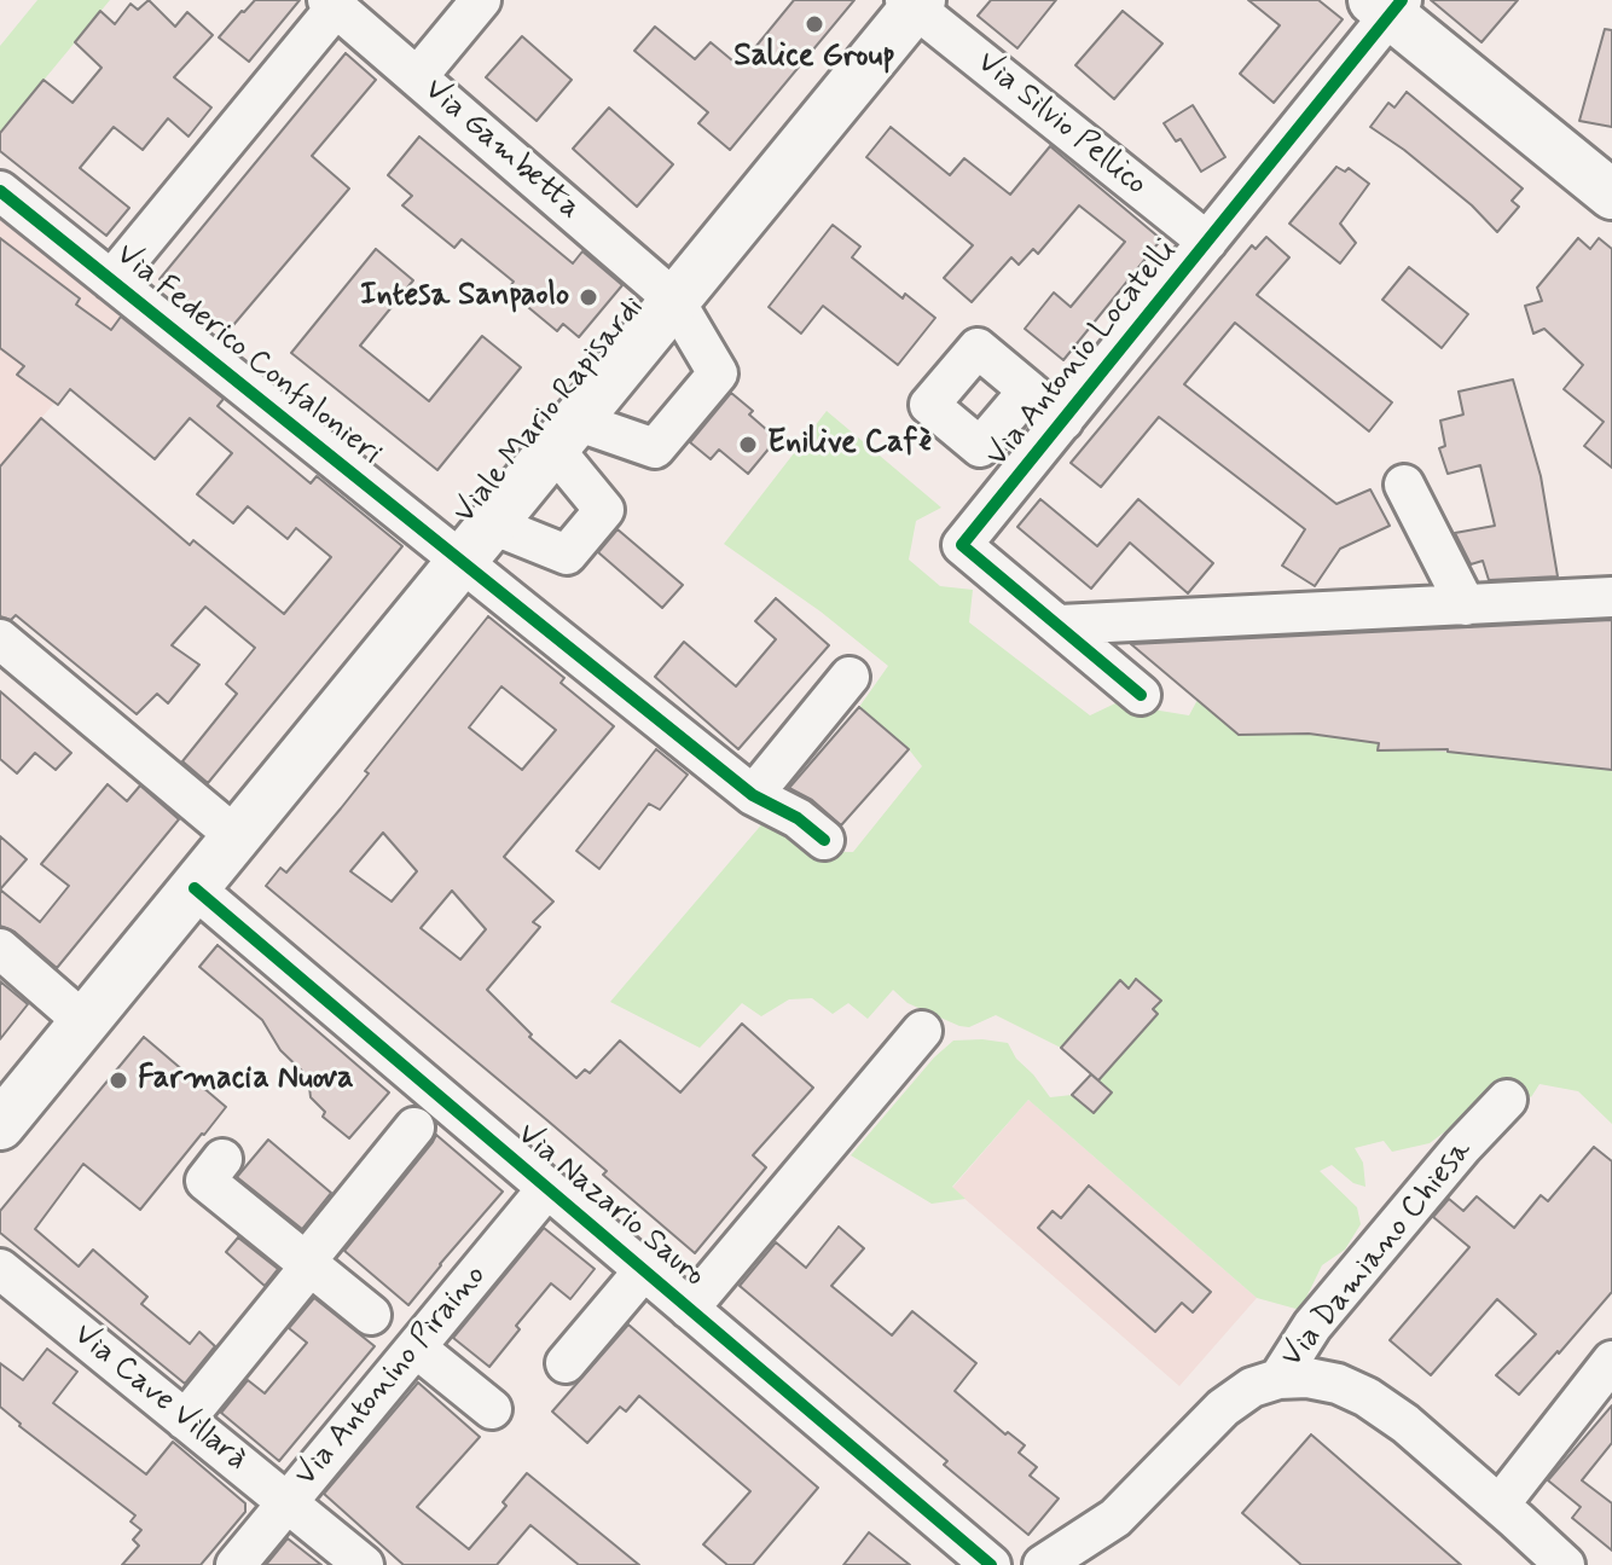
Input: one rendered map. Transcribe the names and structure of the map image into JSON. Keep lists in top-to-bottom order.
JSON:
{
  "streets": {
    "main road": ["Viale Mario Rapisardi"],
    "street": [
      "Via Silvio Pellico",
      "Via Gambetta",
      "Via Antonio Locatelli",
      "Via Federico Confalonieri",
      "Via Nazario Sauro",
      "Via Damiano Chiesa",
      "Via Antonino Piraino",
      "Via Cave Villarà"
    ]
  },
  "crossings": [
    ["Via Silvio Pellico", "Via Antonio Locatelli"],
    ["Via Silvio Pellico", "Viale Mario Rapisardi"],
    ["Via Gambetta", "Viale Mario Rapisardi"],
    ["Via Federico Confalonieri", "Viale Mario Rapisardi"],
    ["Viale Mario Rapisardi", "Via Nazario Sauro"],
    ["Via Nazario Sauro", "Via Antonino Piraino"],
    ["Via Antonino Piraino", "Via Cave Villarà"]
  ],
  "places": [
    "Salice Group",
    "Intesa Sanpaolo",
    "Enilive Cafè",
    "Farmacia Nuova"
  ]
}
